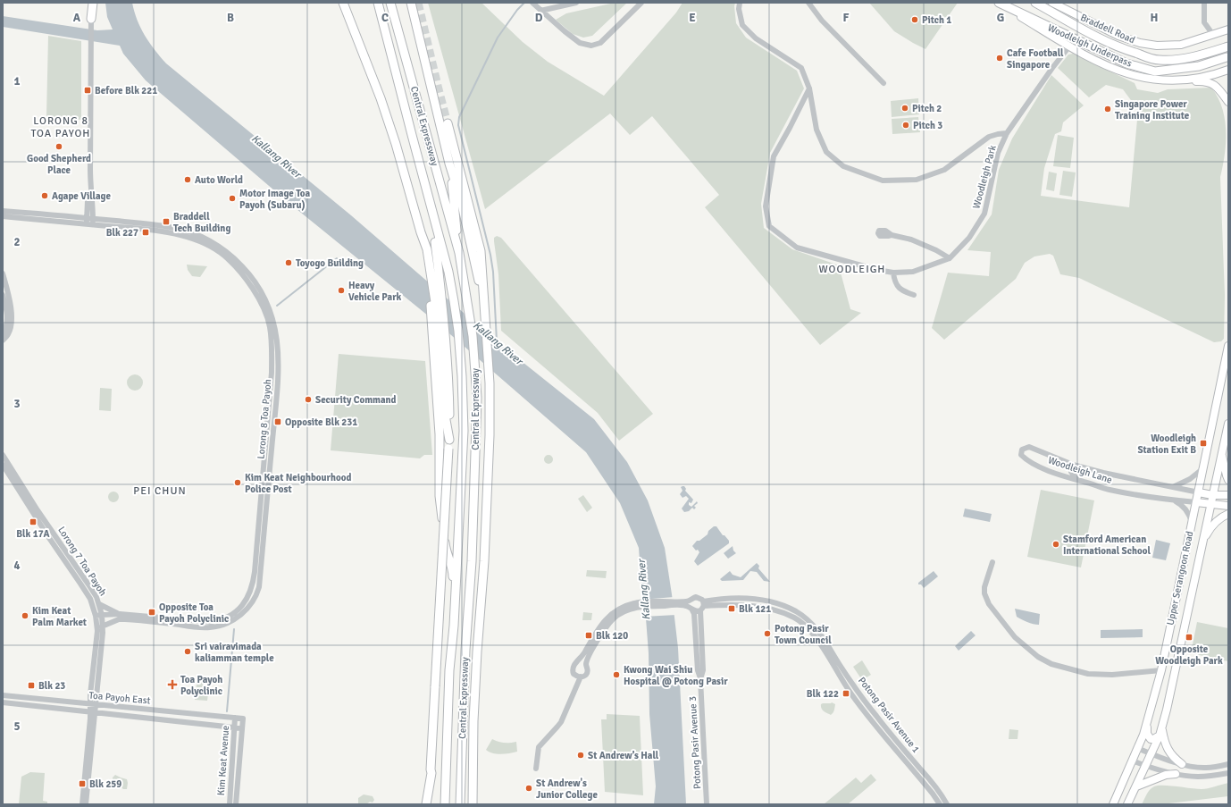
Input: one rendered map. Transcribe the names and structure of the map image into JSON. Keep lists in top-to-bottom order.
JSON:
{
  "streets": {
    "highway": ["Woodleigh Underpass", "Central Expressway"],
    "main road": ["Braddell Road", "Upper Serangoon Road"],
    "street": [
      "Woodleigh Park",
      "Lorong 8 Toa Payoh",
      "Woodleigh Lane",
      "Lorong 7 Toa Payoh",
      "Toa Payoh East",
      "Potong Pasir Avenue 1",
      "Potong Pasir Avenue 3",
      "Kim Keat Avenue"
    ]
  },
  "crossings": [
    ["Lorong 8 Toa Payoh", "Lorong 7 Toa Payoh"],
    ["Woodleigh Lane", "Upper Serangoon Road"],
    ["Lorong 7 Toa Payoh", "Toa Payoh East"],
    ["Toa Payoh East", "Kim Keat Avenue"],
    ["Potong Pasir Avenue 1", "Potong Pasir Avenue 3"]
  ],
  "districts": ["LORONG 8 TOA PAYOH", "WOODLEIGH", "PEI CHUN"],
  "water": ["Kallang River"],
  "places": {
    "other": [
      "Pitch 1",
      "Cafe Football Singapore",
      "Pitch 2",
      "Singapore Power Training Institute",
      "Pitch 3",
      "Good Shepherd Place",
      "Auto World",
      "Agape Village",
      "Motor Image Toa Payoh (Subaru)",
      "Toyogo Building",
      "Heavy Vehicle Park",
      "Security Command",
      "Kim Keat Neighbourhood Police Post",
      "Stamford American International School",
      "Kim Keat Palm Market",
      "Potong Pasir Town Council",
      "Sri vairavimada kaliamman temple",
      "Kwong Wai Shiu Hospital @ Potong Pasir",
      "St Andrew’s Hall",
      "St Andrew's Junior College"
    ],
    "transit": [
      "Before Blk 221",
      "Braddell Tech Building",
      "Blk 227",
      "Opposite Blk 231",
      "Woodleigh Station Exit B",
      "Blk 17A",
      "Blk 121",
      "Opposite Toa Payoh Polyclinic",
      "Blk 120",
      "Opposite Woodleigh Park",
      "Blk 23",
      "Blk 122",
      "Blk 259"
    ],
    "health": ["Toa Payoh Polyclinic"]
  },
  "grid": {
    "columns": [
      "A",
      "B",
      "C",
      "D",
      "E",
      "F",
      "G",
      "H"
    ],
    "rows": [
      "1",
      "2",
      "3",
      "4",
      "5"
    ]
  }
}
